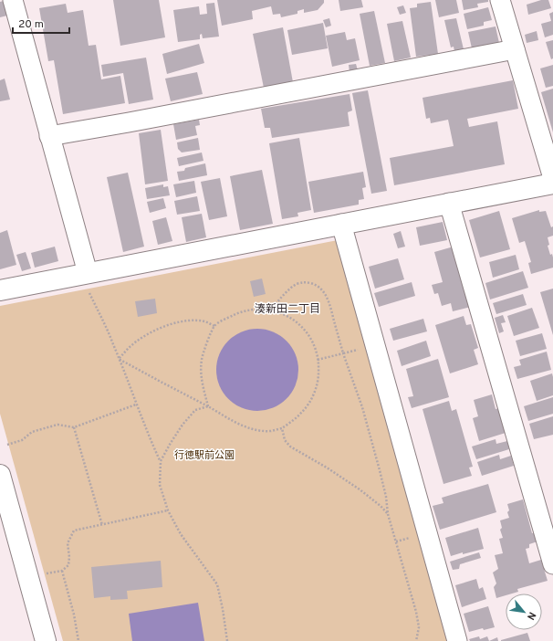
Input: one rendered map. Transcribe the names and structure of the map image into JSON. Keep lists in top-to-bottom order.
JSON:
{
  "districts": ["湊新田二丁目"],
  "parks": ["行徳駅前公園"],
  "scale_bar": "20 m",
  "north": "bottom right"
}
